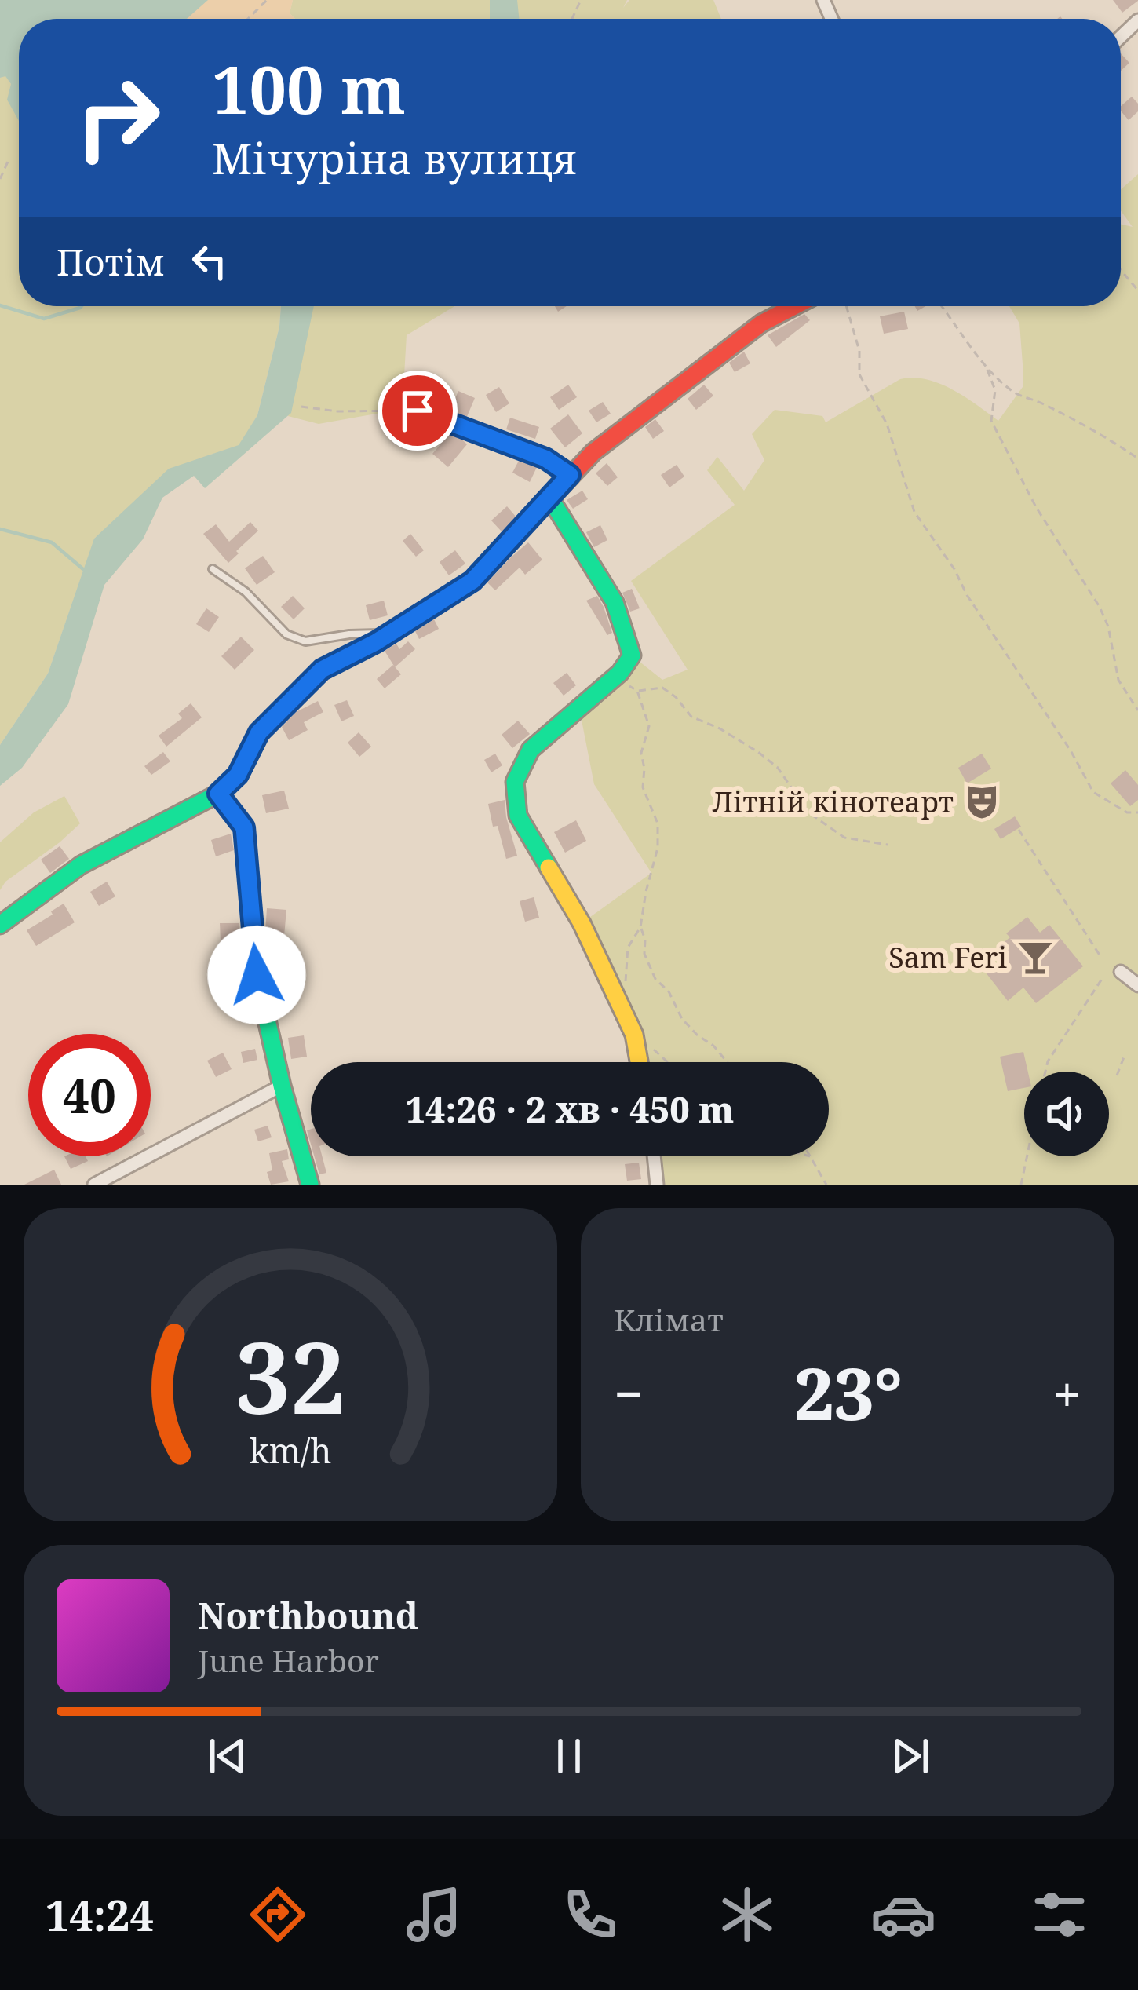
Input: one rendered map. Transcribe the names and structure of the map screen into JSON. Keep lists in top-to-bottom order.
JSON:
{
  "places": {
    "theatre": ["Літній кінотеарт"],
    "bar": ["Sam Feri"]
  },
  "page": {
    "turn": ["100 m", "Мічуріна вулиця"],
    "then": "Потім",
    "limit": "40",
    "trip": "14:26 · 2 хв · 450 m",
    "tile": "Клімат",
    "heat": ["−", "23°", "+"],
    "song": ["Northbound", "June Harbor"],
    "tabs": "14:24",
    "gauge": ["32", "km/h"]
  }
}
